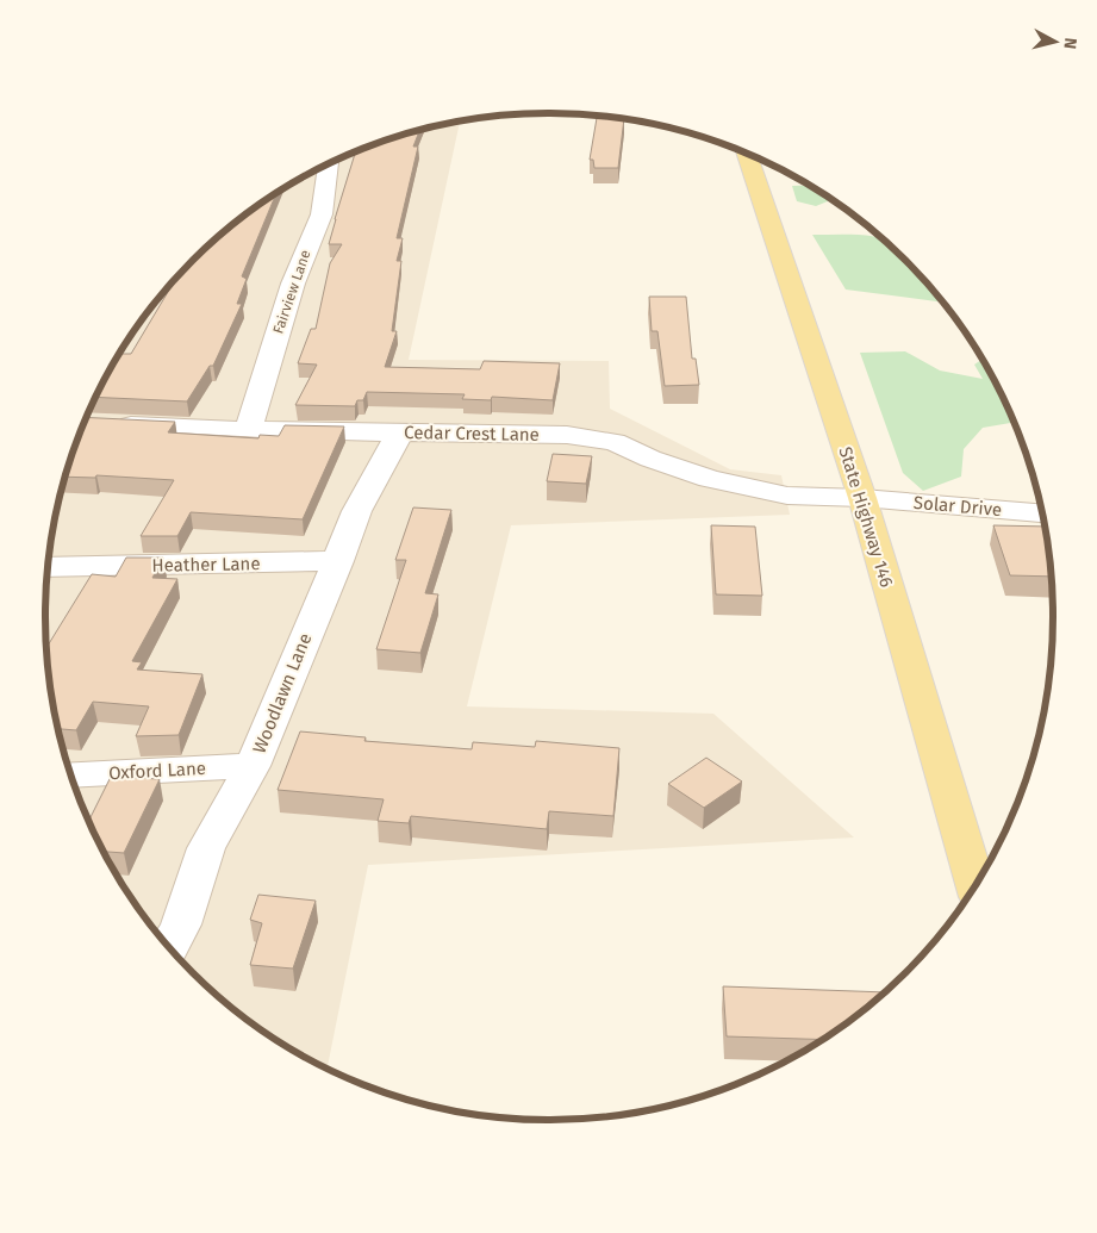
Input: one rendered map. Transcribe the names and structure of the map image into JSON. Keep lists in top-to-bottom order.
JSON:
{
  "streets": {
    "main road": ["State Highway 146"],
    "street": [
      "Fairview Lane",
      "Cedar Crest Lane",
      "Solar Drive",
      "Heather Lane",
      "Woodlawn Lane",
      "Oxford Lane"
    ]
  },
  "crossings": [
    ["Fairview Lane", "Cedar Crest Lane"],
    ["Cedar Crest Lane", "Solar Drive"],
    ["Cedar Crest Lane", "State Highway 146"],
    ["Cedar Crest Lane", "Woodlawn Lane"],
    ["Solar Drive", "State Highway 146"],
    ["Heather Lane", "Woodlawn Lane"],
    ["Woodlawn Lane", "Oxford Lane"]
  ],
  "north": "right"
}
